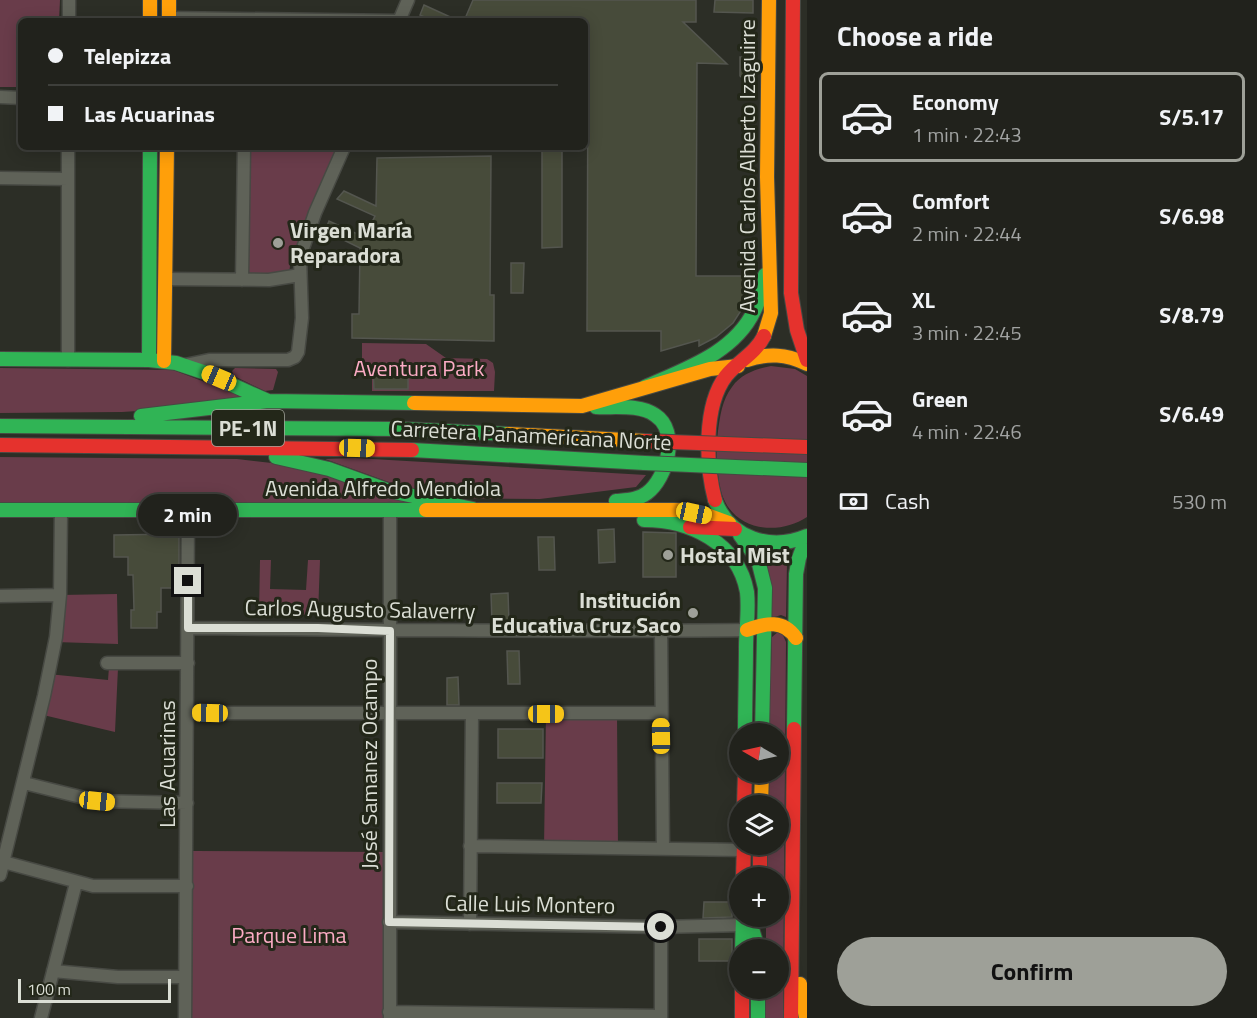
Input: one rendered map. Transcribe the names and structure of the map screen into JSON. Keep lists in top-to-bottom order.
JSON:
{
  "streets": {
    "main road": [
      "Avenida Carlos Alberto Izaguirre",
      "PE-1N",
      "Carretera Panamericana Norte",
      "Avenida Alfredo Mendiola"
    ],
    "street": [
      "Carlos Augusto Salaverry",
      "Las Acuarinas",
      "José Samanez Ocampo",
      "Calle Luis Montero"
    ]
  },
  "crossings": [
    ["Avenida Carlos Alberto Izaguirre", "Avenida Alfredo Mendiola"],
    ["Avenida Alfredo Mendiola", "Las Acuarinas"],
    ["Avenida Alfredo Mendiola", "José Samanez Ocampo"],
    ["Carlos Augusto Salaverry", "Las Acuarinas"],
    ["Carlos Augusto Salaverry", "José Samanez Ocampo"],
    ["José Samanez Ocampo", "Calle Luis Montero"]
  ],
  "parks": ["Aventura Park", "Parque Lima"],
  "places": ["Virgen María Reparadora", "Hostal Mist", "Institución Educativa Cruz Saco"],
  "scale_bar": "100 m",
  "north": "left",
  "page": {
    "heading": "Choose a ride",
    "banner": ["Telepizza", "Las Acuarinas"],
    "list": [
      {
        "name": "Economy",
        "note": "1 min · 22:43",
        "value": "S/5.17"
      },
      {
        "name": "Comfort",
        "note": "2 min · 22:44",
        "value": "S/6.98"
      },
      {
        "name": "XL",
        "note": "3 min · 22:45",
        "value": "S/8.79"
      },
      {
        "name": "Green",
        "note": "4 min · 22:46",
        "value": "S/6.49"
      }
    ],
    "pay": ["Cash", "530 m"],
    "bubble": "2 min",
    "map_buttons": ["+", "−"],
    "buttons": "Confirm",
    "scale": "100 m"
  }
}
